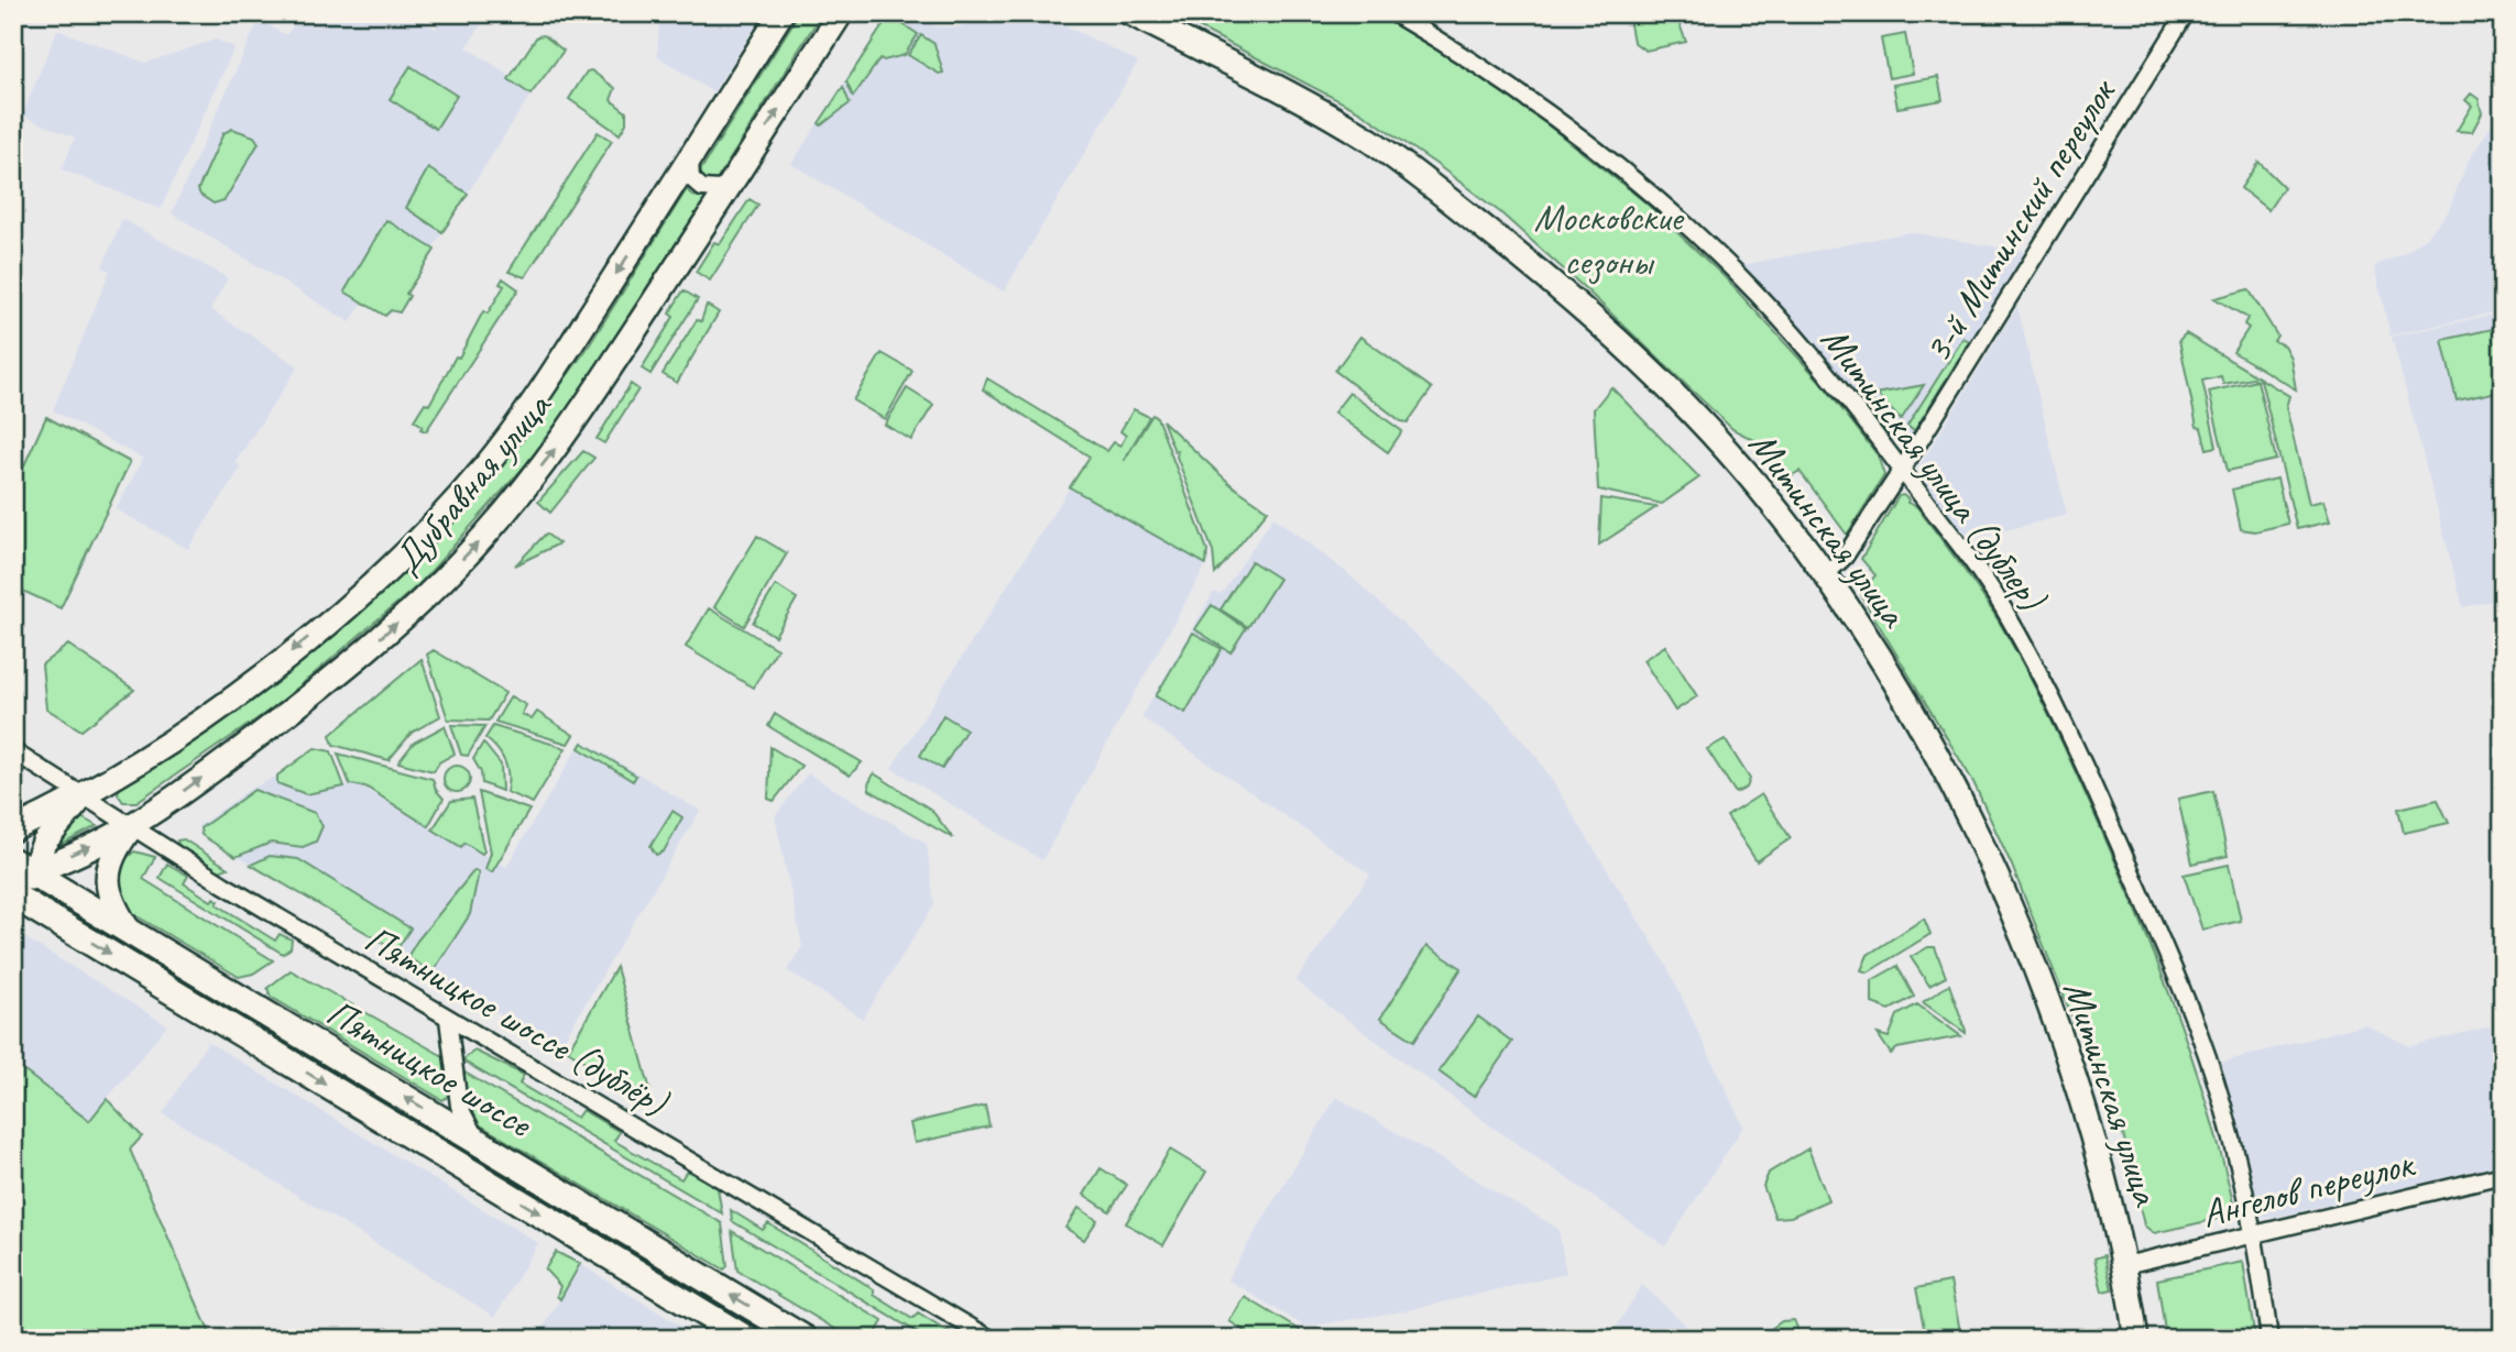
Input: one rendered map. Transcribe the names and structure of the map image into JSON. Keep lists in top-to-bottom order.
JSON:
{
  "streets": {
    "main road": ["Дубравная улица", "Митинская улица", "Пятницкое шоссе"],
    "street": [
      "3-й Митинский переулок",
      "Митинская улица (дублер)",
      "Пятницкое шоссе (дублёр)",
      "Ангелов переулок"
    ]
  },
  "crossings": [
    ["3-й Митинский переулок", "Митинская улица (дублер)"],
    ["3-й Митинский переулок", "Митинская улица"],
    ["Митинская улица (дублер)", "Ангелов переулок"],
    ["Дубравная улица", "Пятницкое шоссе (дублёр)"],
    ["Дубравная улица", "Пятницкое шоссе"],
    ["Митинская улица", "Ангелов переулок"]
  ],
  "parks": ["Московские сезоны"]
}
